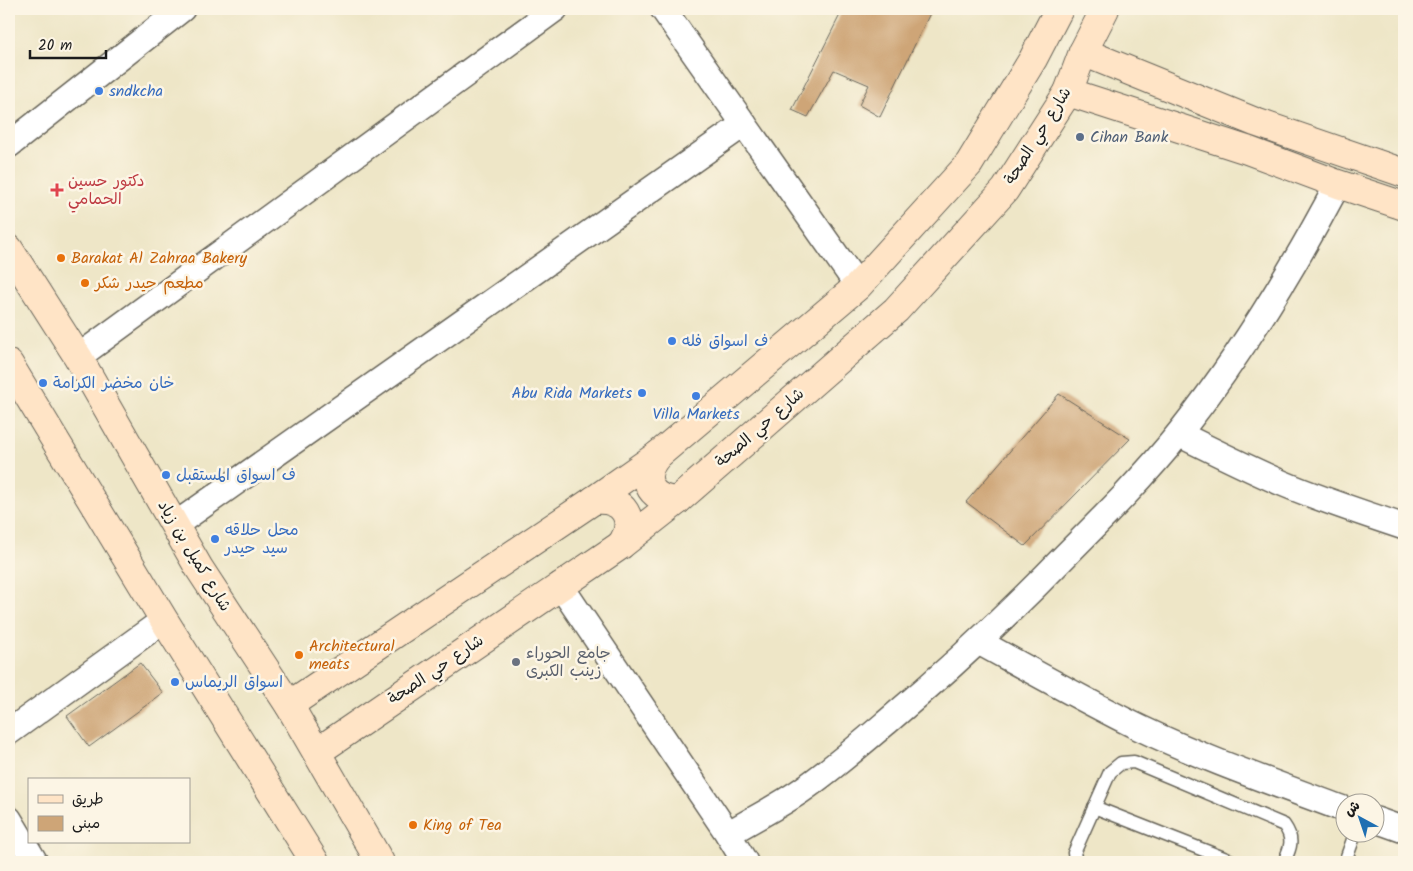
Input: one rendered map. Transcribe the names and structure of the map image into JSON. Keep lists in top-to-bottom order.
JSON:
{
  "streets": {
    "main road": ["شارع حي الصحة", "شارع كميل بن زياد"]
  },
  "crossings": [
    ["شارع حي الصحة", "شارع كميل بن زياد"]
  ],
  "places": {
    "other": [
      "sndkcha",
      "Cihan Bank",
      "Barakat Al Zahraa Bakery",
      "مطعم حيدر شكر",
      "ف اسواق فله",
      "خان مخضر الكرامة",
      "Abu Rida Markets",
      "Villa Markets",
      "ف اسواق المستقبل",
      "محل حلاقه سيد حيدر",
      "Architectural meats",
      "جامع الحوراء زينب الكبرى",
      "اسواق الريماس",
      "King of Tea"
    ],
    "health": ["دكتور حسين الحمامي"]
  },
  "legend": ["طريق", "مبنى"],
  "scale_bar": "20 m",
  "north": "top left"
}
